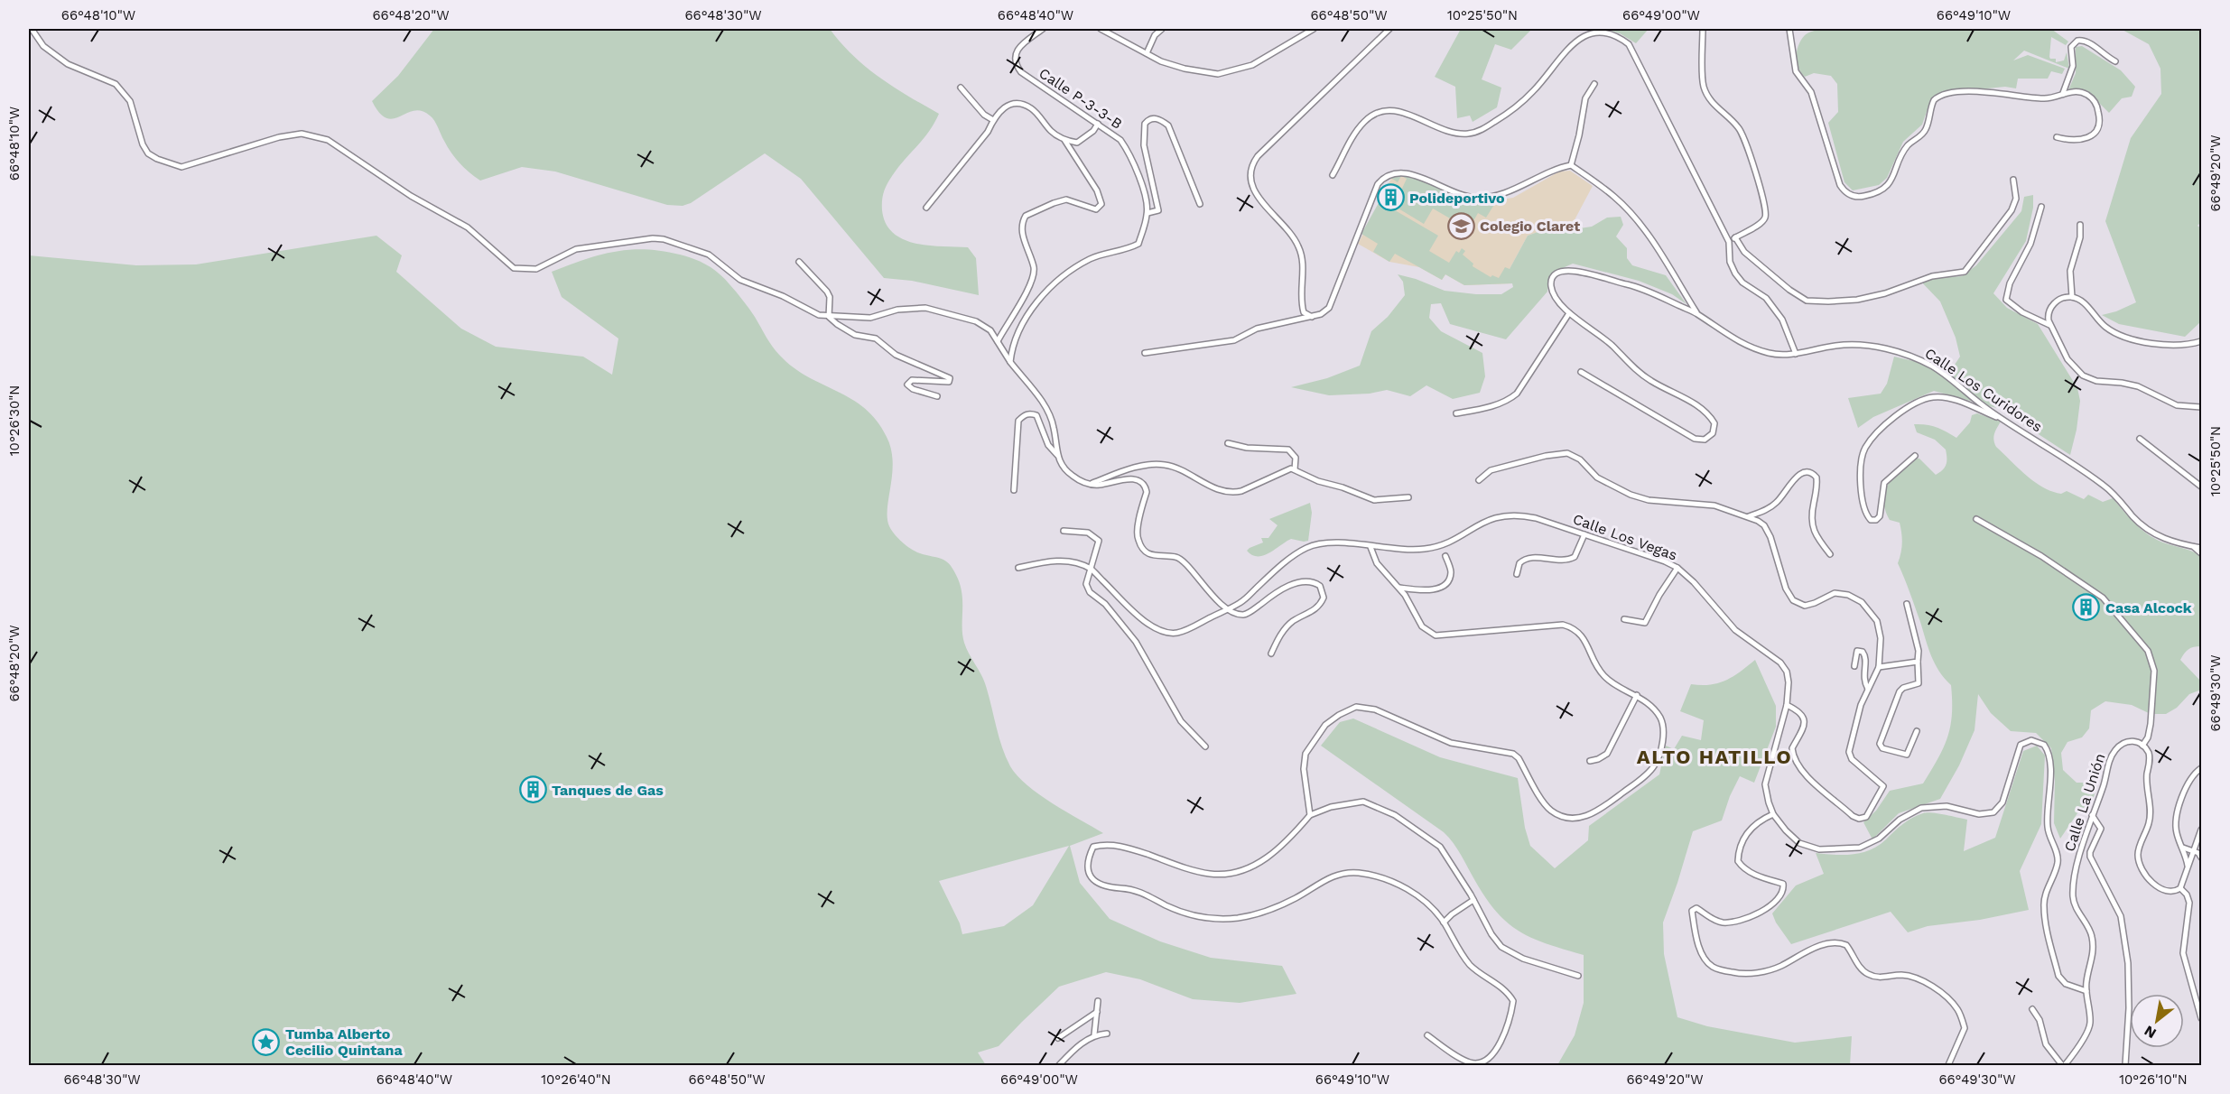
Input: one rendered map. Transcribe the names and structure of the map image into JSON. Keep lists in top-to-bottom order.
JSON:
{
  "streets": {
    "street": [
      "Calle P-3-3-B",
      "Calle Los Curidores",
      "Calle Los Vegas",
      "Calle La Unión"
    ]
  },
  "crossings": [
    ["Calle Los Vegas", "Calle La Unión"]
  ],
  "districts": ["ALTO HATILLO"],
  "places": {
    "building": ["Polideportivo", "Casa Alcock", "Tanques de Gas"],
    "school or university": ["Colegio Claret"],
    "place": ["Tumba Alberto Cecilio Quintana"]
  },
  "north": "bottom left",
  "coordinates": [
    "66°48'10\"W",
    "66°48'20\"W",
    "66°48'30\"W",
    "66°48'40\"W",
    "66°48'50\"W",
    "10°25'50\"N",
    "66°49'00\"W",
    "66°49'10\"W",
    "66°49'20\"W",
    "10°26'30\"N",
    "66°49'30\"W",
    "10°26'40\"N",
    "10°26'10\"N"
  ]
}
